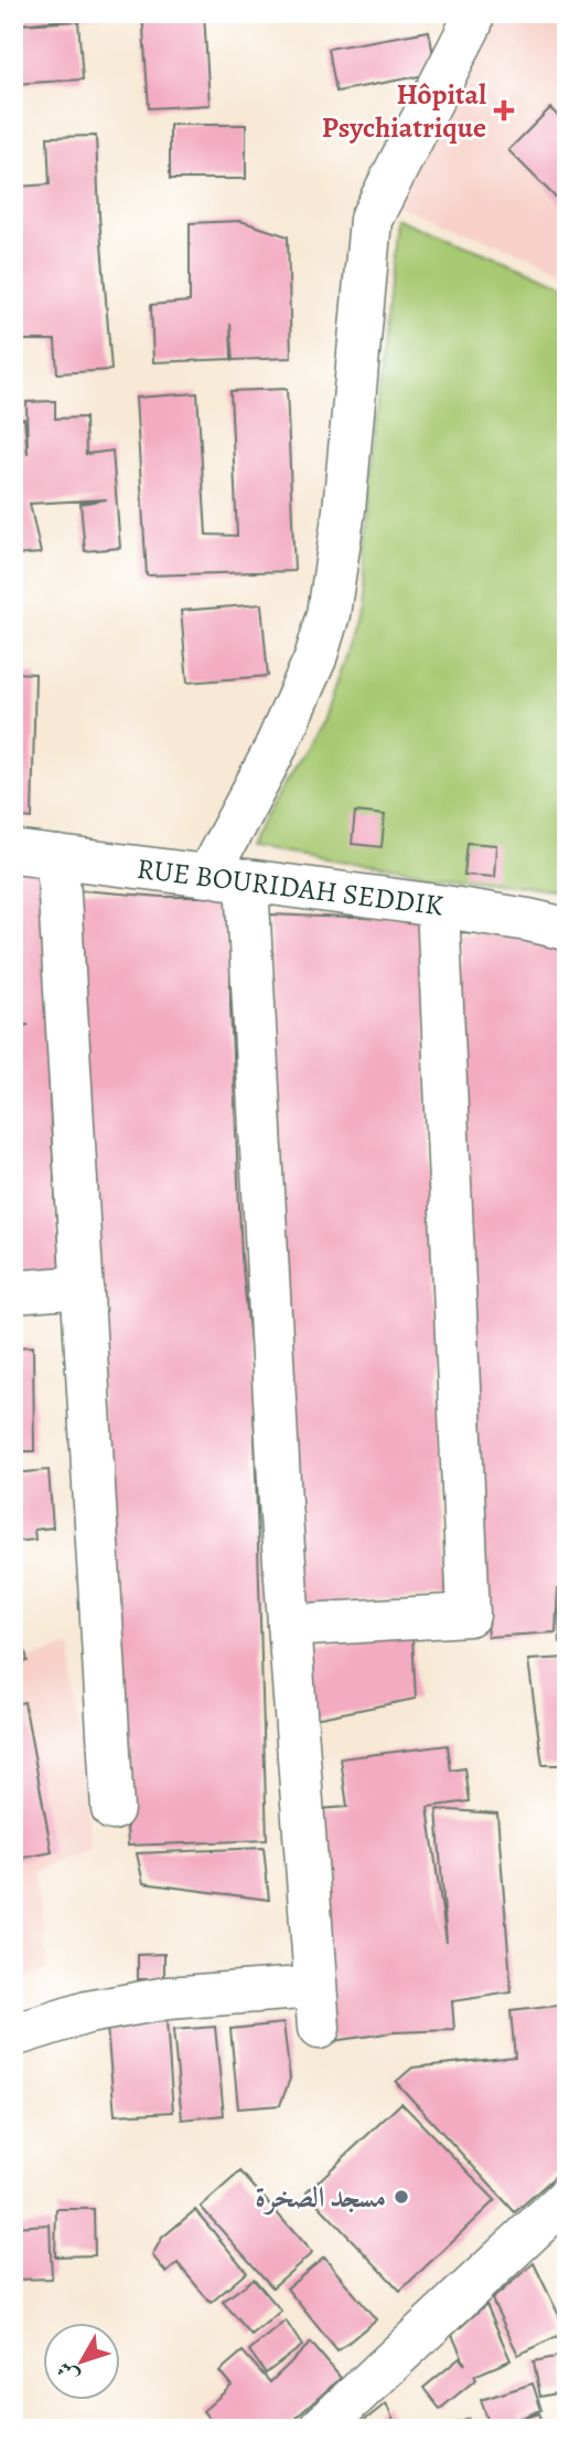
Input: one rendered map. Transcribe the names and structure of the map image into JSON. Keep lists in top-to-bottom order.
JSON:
{
  "streets": {
    "street": ["RUE BOURIDAH SEDDIK"]
  },
  "places": {
    "health": ["Hôpital Psychiatrique"],
    "other": ["مسجد الصخرة"]
  },
  "north": "bottom left"
}
